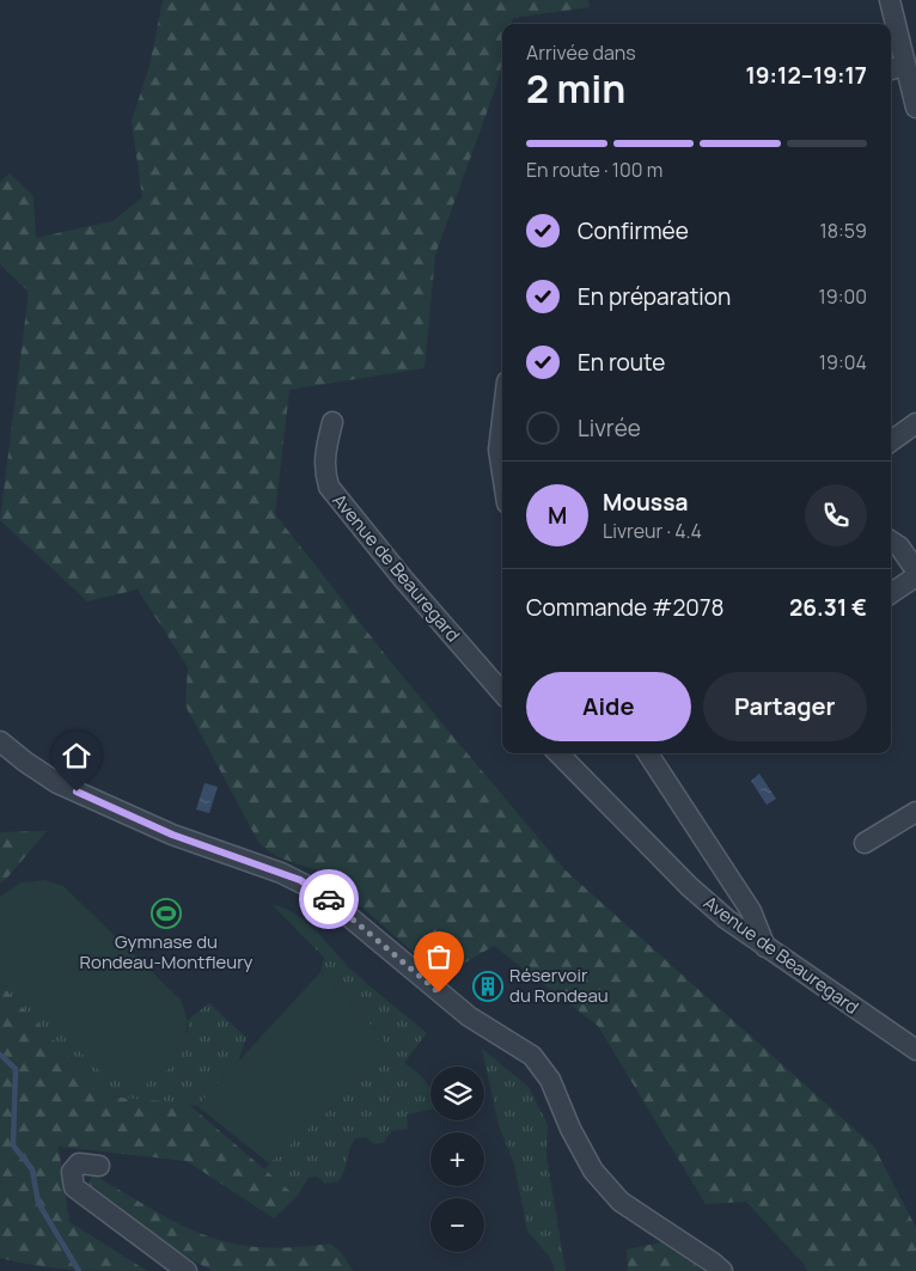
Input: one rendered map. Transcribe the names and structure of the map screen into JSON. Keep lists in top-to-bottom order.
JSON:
{
  "streets": {
    "street": ["Avenue de Beauregard"]
  },
  "places": {
    "sports": ["Gymnase du Rondeau-Montfleury"],
    "building": ["Réservoir du Rondeau"]
  },
  "page": {
    "heading": ["2 min", "Arrivée dans", "19:12–19:17"],
    "panel": [
      "Moussa",
      "Livreur · 4.4",
      "Commande #2078",
      "26.31 €"
    ],
    "bar": "En route · 100 m",
    "list": [
      ["Confirmée", "18:59"],
      ["En préparation", "19:00"],
      ["En route", "19:04"],
      "Livrée"
    ],
    "round": "M",
    "buttons": ["Aide", "Partager"],
    "map_buttons": ["+", "−"]
  }
}
